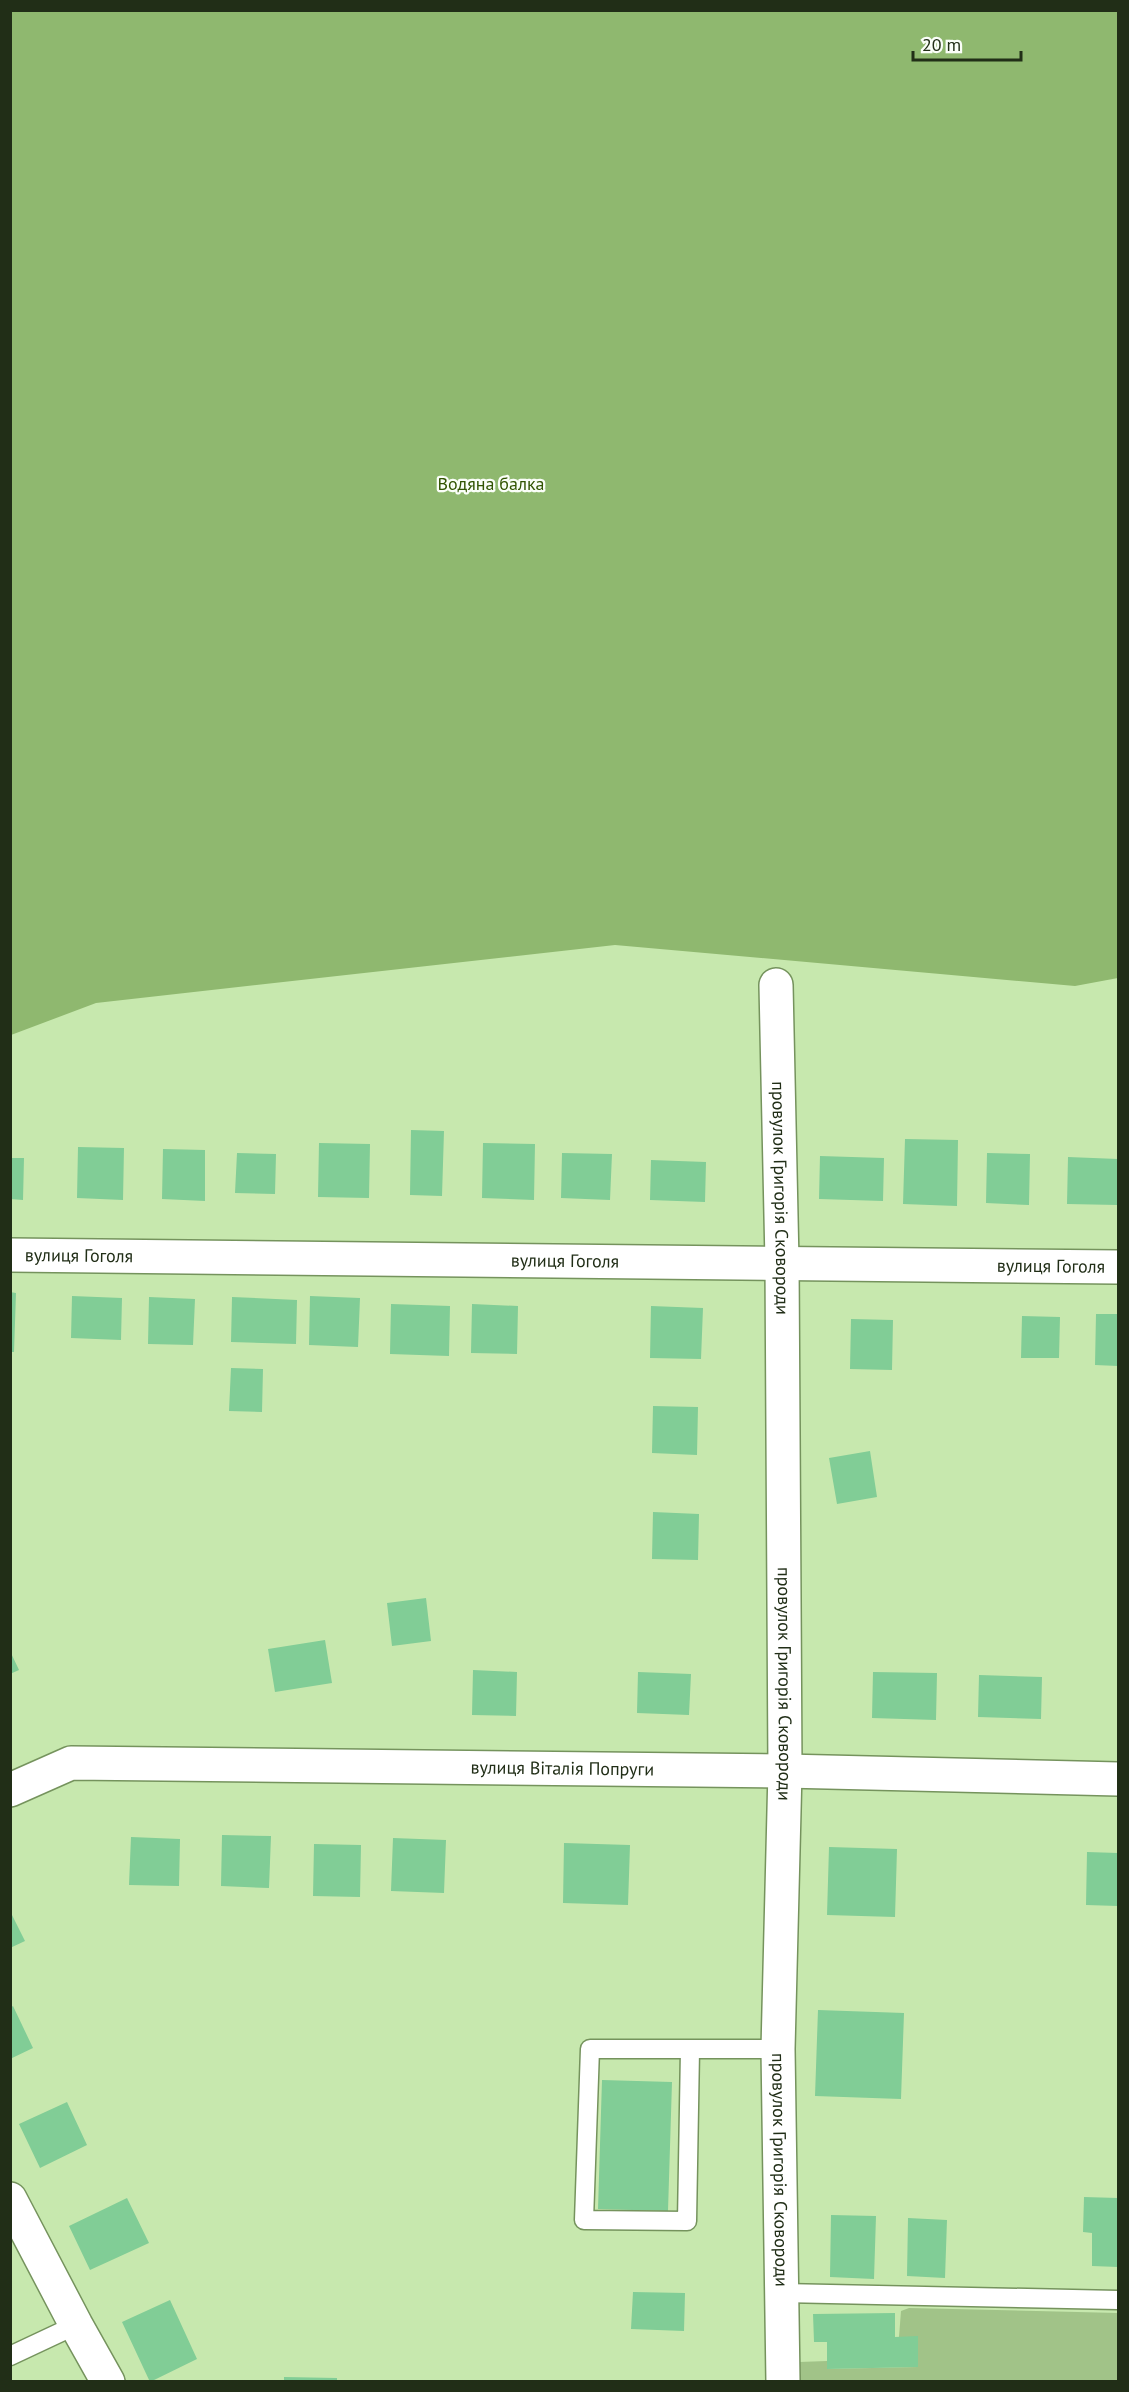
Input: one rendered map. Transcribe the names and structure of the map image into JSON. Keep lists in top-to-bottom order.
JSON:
{
  "streets": {
    "street": ["провулок Григорія Сковороди", "вулиця Гоголя", "вулиця Віталія Попруги"]
  },
  "crossings": [
    ["провулок Григорія Сковороди", "вулиця Гоголя"],
    ["провулок Григорія Сковороди", "вулиця Віталія Попруги"]
  ],
  "parks": ["Водяна балка"],
  "scale_bar": "20 m"
}
